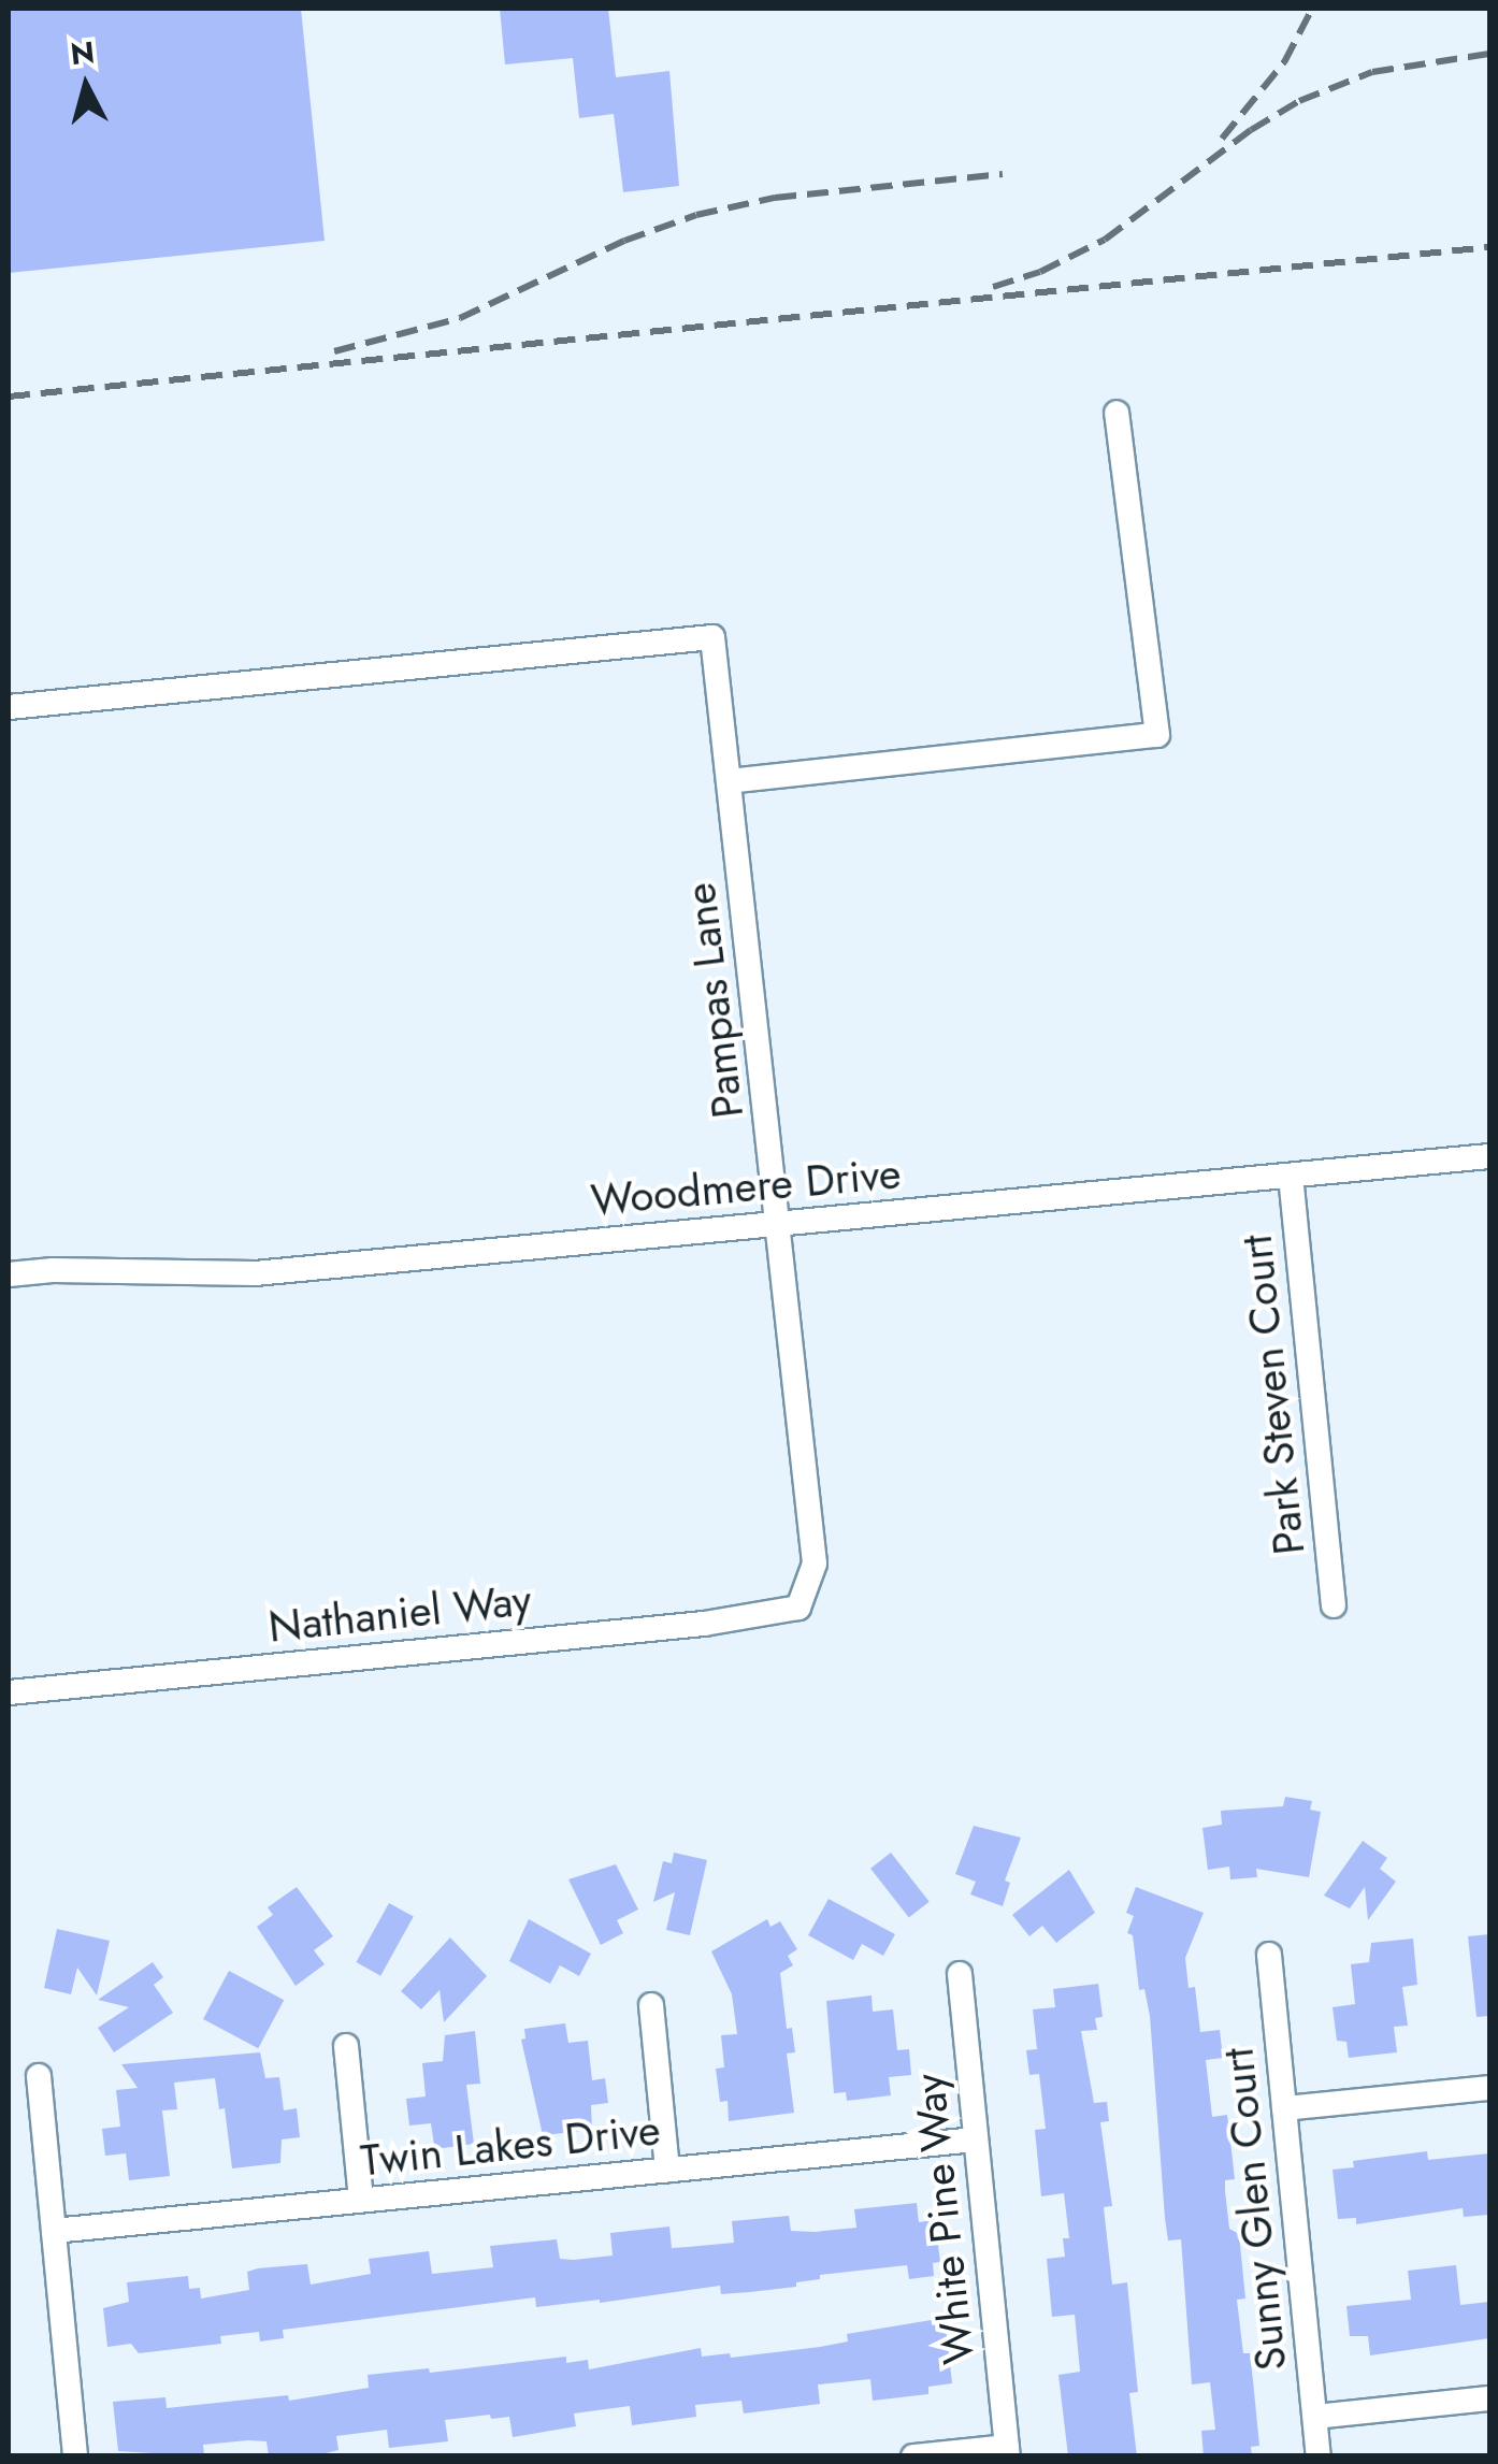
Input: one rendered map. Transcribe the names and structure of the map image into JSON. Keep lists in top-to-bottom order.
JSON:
{
  "streets": {
    "street": [
      "Pampas Lane",
      "Woodmere Drive",
      "Park Steven Court",
      "Nathaniel Way",
      "Twin Lakes Drive",
      "Sunny Glen Court",
      "White Pine Way"
    ]
  },
  "crossings": [
    ["Pampas Lane", "Woodmere Drive"],
    ["Pampas Lane", "Nathaniel Way"],
    ["Woodmere Drive", "Park Steven Court"],
    ["Twin Lakes Drive", "White Pine Way"]
  ],
  "north": "top"
}
